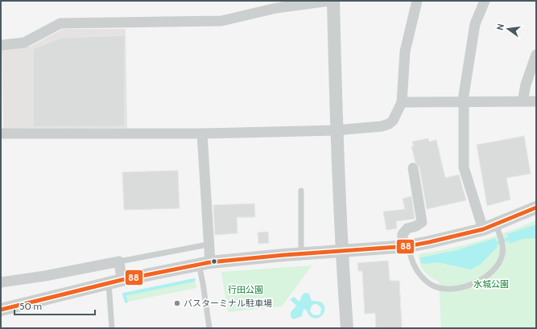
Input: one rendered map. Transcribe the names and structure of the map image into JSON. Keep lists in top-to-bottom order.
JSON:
{
  "parks": ["水城公園", "行田公園"],
  "places": ["バスターミナル駐車場"],
  "lines": ["transit line 88"],
  "scale_bar": "50 m",
  "north": "left"
}
